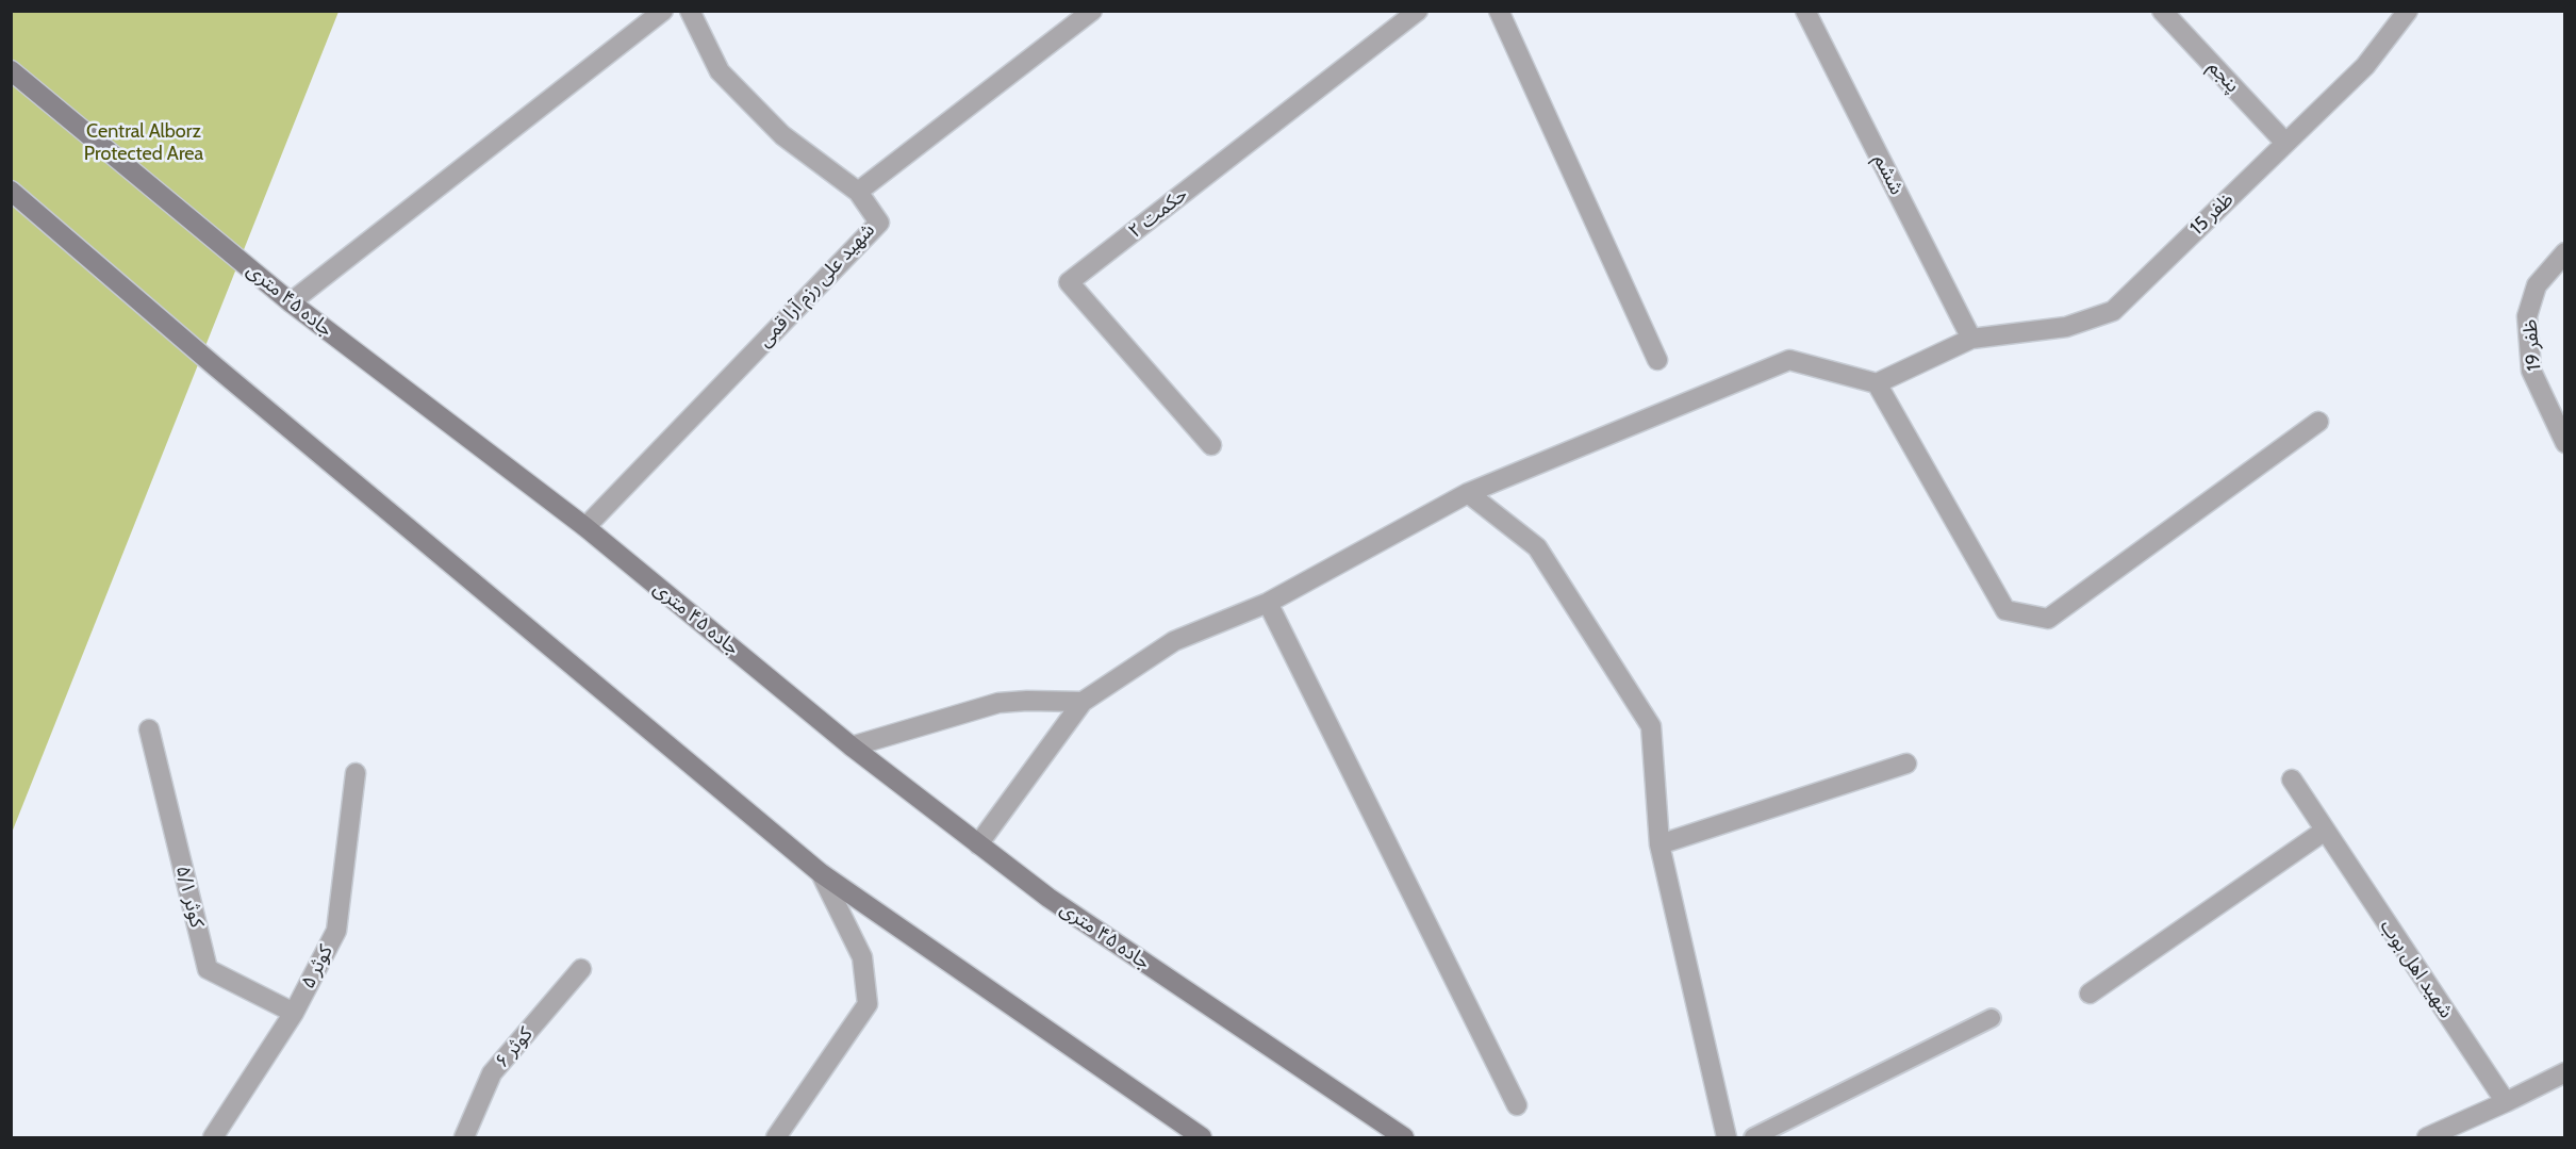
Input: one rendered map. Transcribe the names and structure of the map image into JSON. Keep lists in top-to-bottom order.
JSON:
{
  "streets": {
    "street": [
      "پنجم",
      "ششم",
      "حکمت ۲",
      "ظفر 15",
      "شهید علی رزم آرا قمی",
      "جاده ۴۵ متری",
      "ظفر 19",
      "کوثر ۵/۱",
      "کوثر ۵",
      "شهید اهل بوب",
      "کوثر ۶"
    ]
  },
  "crossings": [
    ["پنجم", "ظفر 15"],
    ["ششم", "ظفر 15"],
    ["شهید علی رزم آرا قمی", "جاده ۴۵ متری"],
    ["کوثر ۵/۱", "کوثر ۵"]
  ],
  "parks": ["Central Alborz Protected Area"]
}
